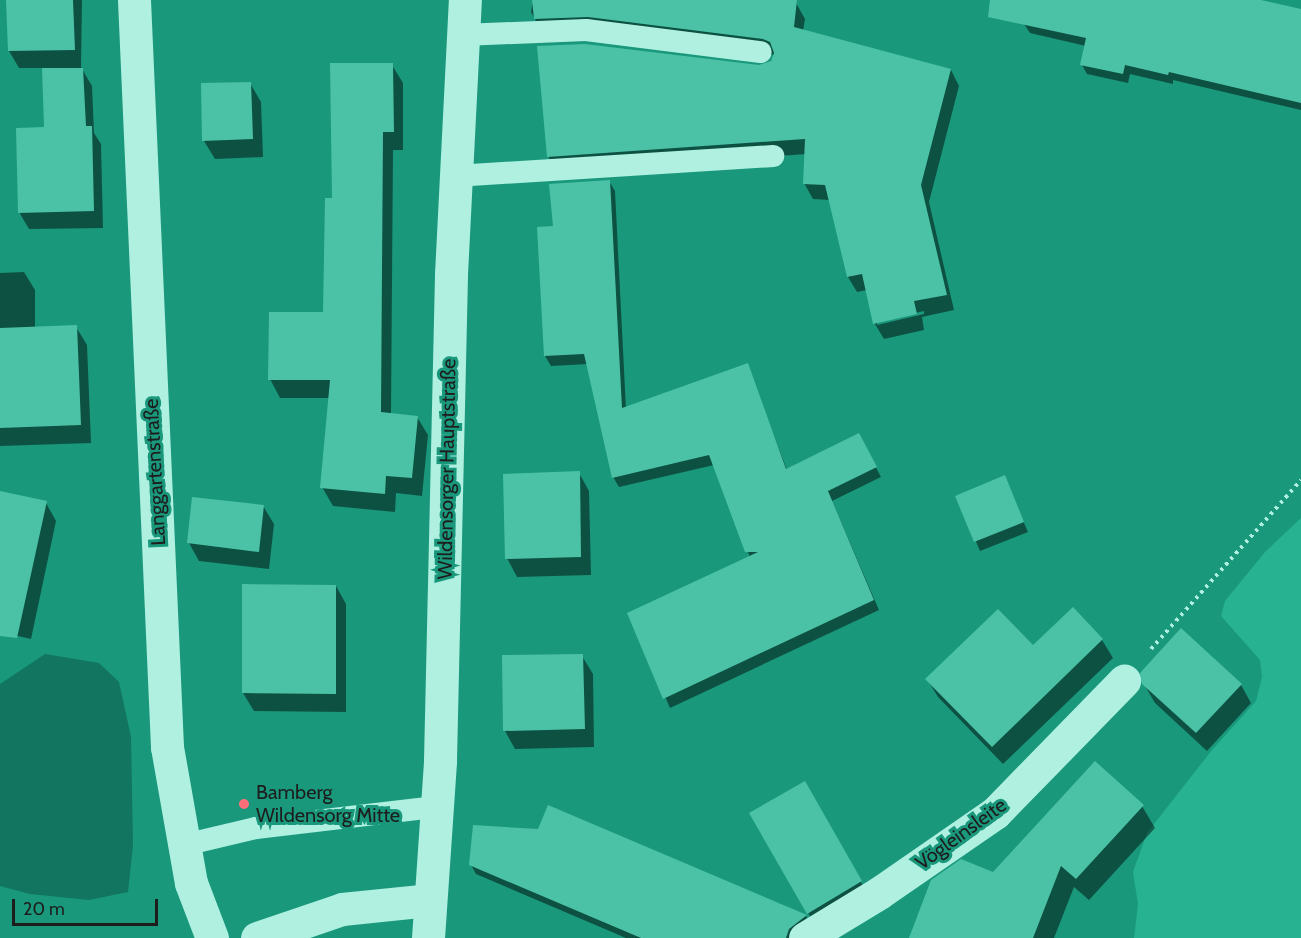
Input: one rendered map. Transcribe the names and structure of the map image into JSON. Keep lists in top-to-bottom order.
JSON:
{
  "streets": {
    "street": ["Wildensorger Hauptstraße", "Langgartenstraße", "Vögleinsleite"]
  },
  "places": ["Bamberg Wildensorg Mitte"],
  "scale_bar": "20 m"
}
